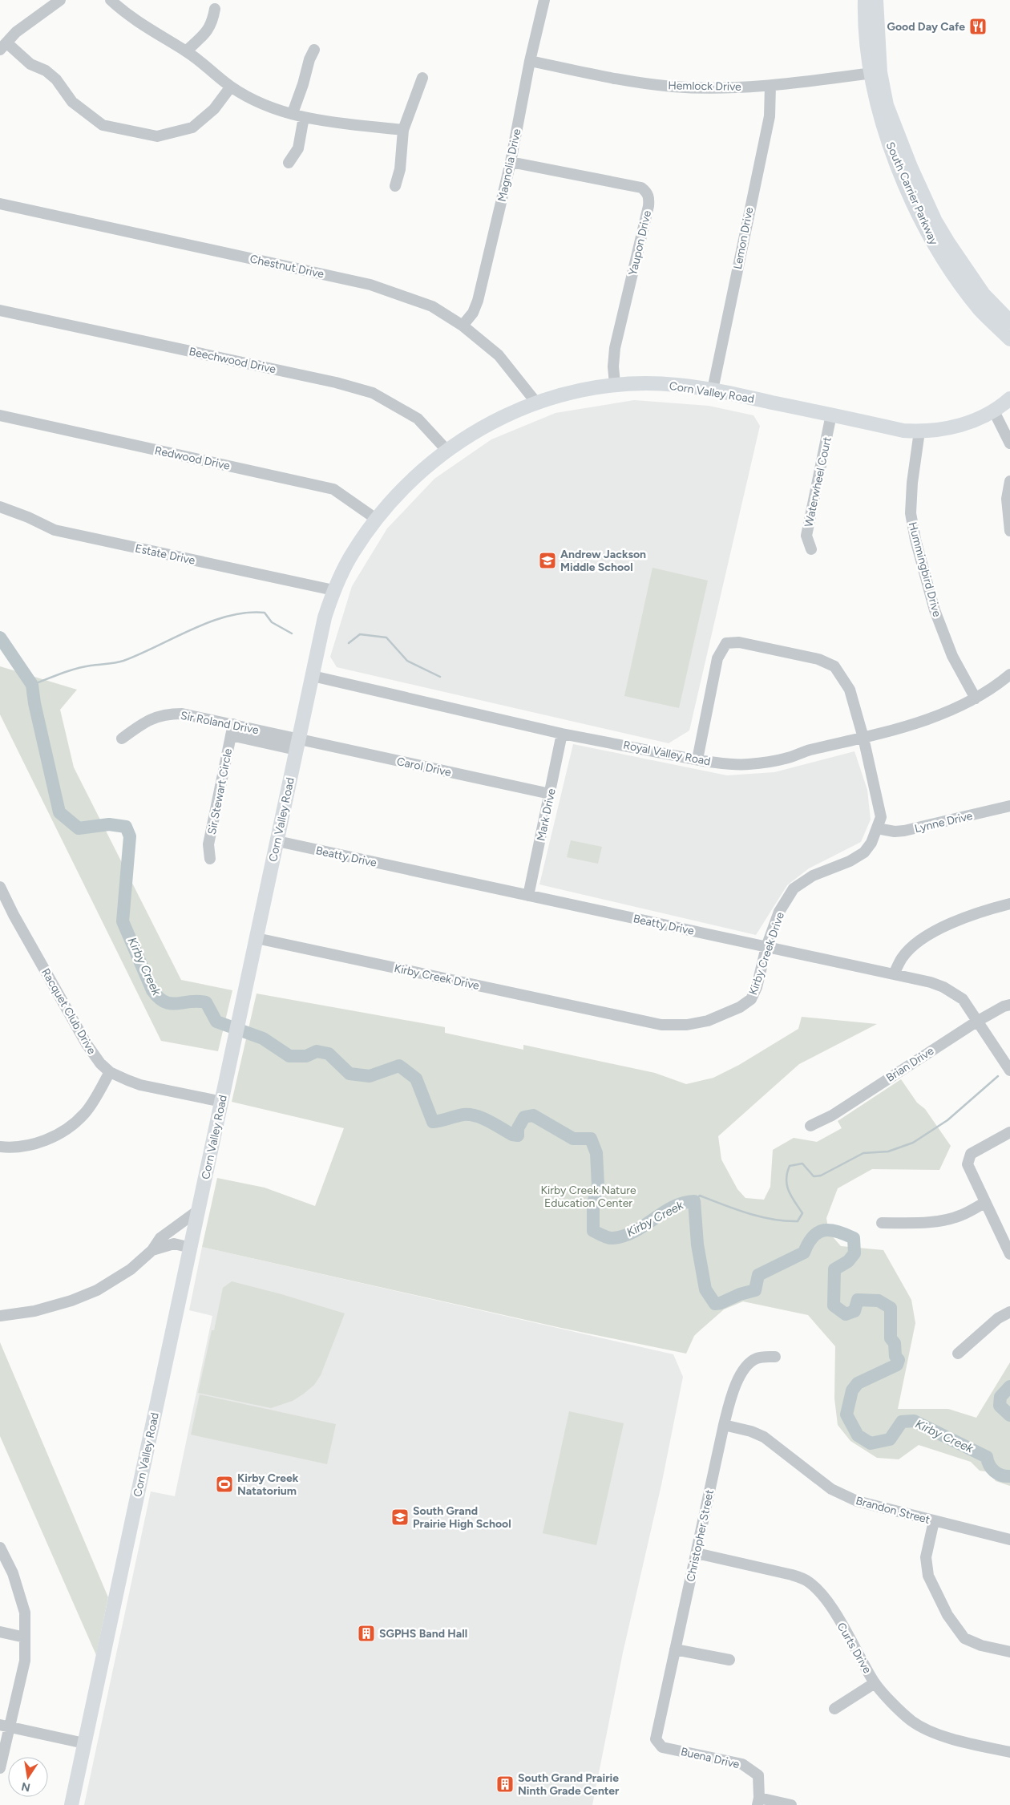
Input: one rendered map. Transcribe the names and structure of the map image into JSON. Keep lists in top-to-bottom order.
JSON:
{
  "streets": {
    "main road": ["South Carrier Parkway", "Corn Valley Road"],
    "street": [
      "Hemlock Drive",
      "Magnolia Drive",
      "Lemon Drive",
      "Yaupon Drive",
      "Chestnut Drive",
      "Beechwood Drive",
      "Redwood Drive",
      "Waterwheel Court",
      "Estate Drive",
      "Hummingbird Drive",
      "Sir Roland Drive",
      "Royal Valley Road",
      "Carol Drive",
      "Sir Stewart Circle",
      "Mark Drive",
      "Lynne Drive",
      "Beatty Drive",
      "Kirby Creek Drive",
      "Racquet Club Drive",
      "Brian Drive",
      "Brandon Street",
      "Christopher Street",
      "Curts Drive",
      "Buena Drive"
    ]
  },
  "crossings": [
    ["Hemlock Drive", "Magnolia Drive"],
    ["Hemlock Drive", "South Carrier Parkway"],
    ["Hemlock Drive", "Lemon Drive"],
    ["Magnolia Drive", "Yaupon Drive"],
    ["Magnolia Drive", "Chestnut Drive"],
    ["Lemon Drive", "Corn Valley Road"],
    ["Yaupon Drive", "Corn Valley Road"],
    ["Chestnut Drive", "Corn Valley Road"],
    ["Beechwood Drive", "Corn Valley Road"],
    ["Corn Valley Road", "Redwood Drive"],
    ["Corn Valley Road", "Waterwheel Court"],
    ["Corn Valley Road", "Estate Drive"],
    ["Corn Valley Road", "Hummingbird Drive"],
    ["Corn Valley Road", "Sir Roland Drive"],
    ["Corn Valley Road", "Royal Valley Road"],
    ["Corn Valley Road", "Carol Drive"],
    ["Corn Valley Road", "Beatty Drive"],
    ["Corn Valley Road", "Kirby Creek Drive"],
    ["Corn Valley Road", "Racquet Club Drive"],
    ["Hummingbird Drive", "Royal Valley Road"],
    ["Sir Roland Drive", "Carol Drive"],
    ["Sir Roland Drive", "Sir Stewart Circle"],
    ["Royal Valley Road", "Mark Drive"],
    ["Royal Valley Road", "Kirby Creek Drive"],
    ["Carol Drive", "Mark Drive"],
    ["Mark Drive", "Beatty Drive"],
    ["Lynne Drive", "Kirby Creek Drive"],
    ["Beatty Drive", "Kirby Creek Drive"],
    ["Beatty Drive", "Brian Drive"],
    ["Brandon Street", "Christopher Street"],
    ["Christopher Street", "Curts Drive"],
    ["Christopher Street", "Buena Drive"]
  ],
  "water": ["Kirby Creek"],
  "parks": ["Kirby Creek Nature Education Center"],
  "places": {
    "restaurant": ["Good Day Cafe"],
    "school or university": ["Andrew Jackson Middle School", "South Grand Prairie High School"],
    "sports": ["Kirby Creek Natatorium"],
    "building": ["SGPHS Band Hall", "South Grand Prairie Ninth Grade Center"]
  },
  "north": "bottom"
}
